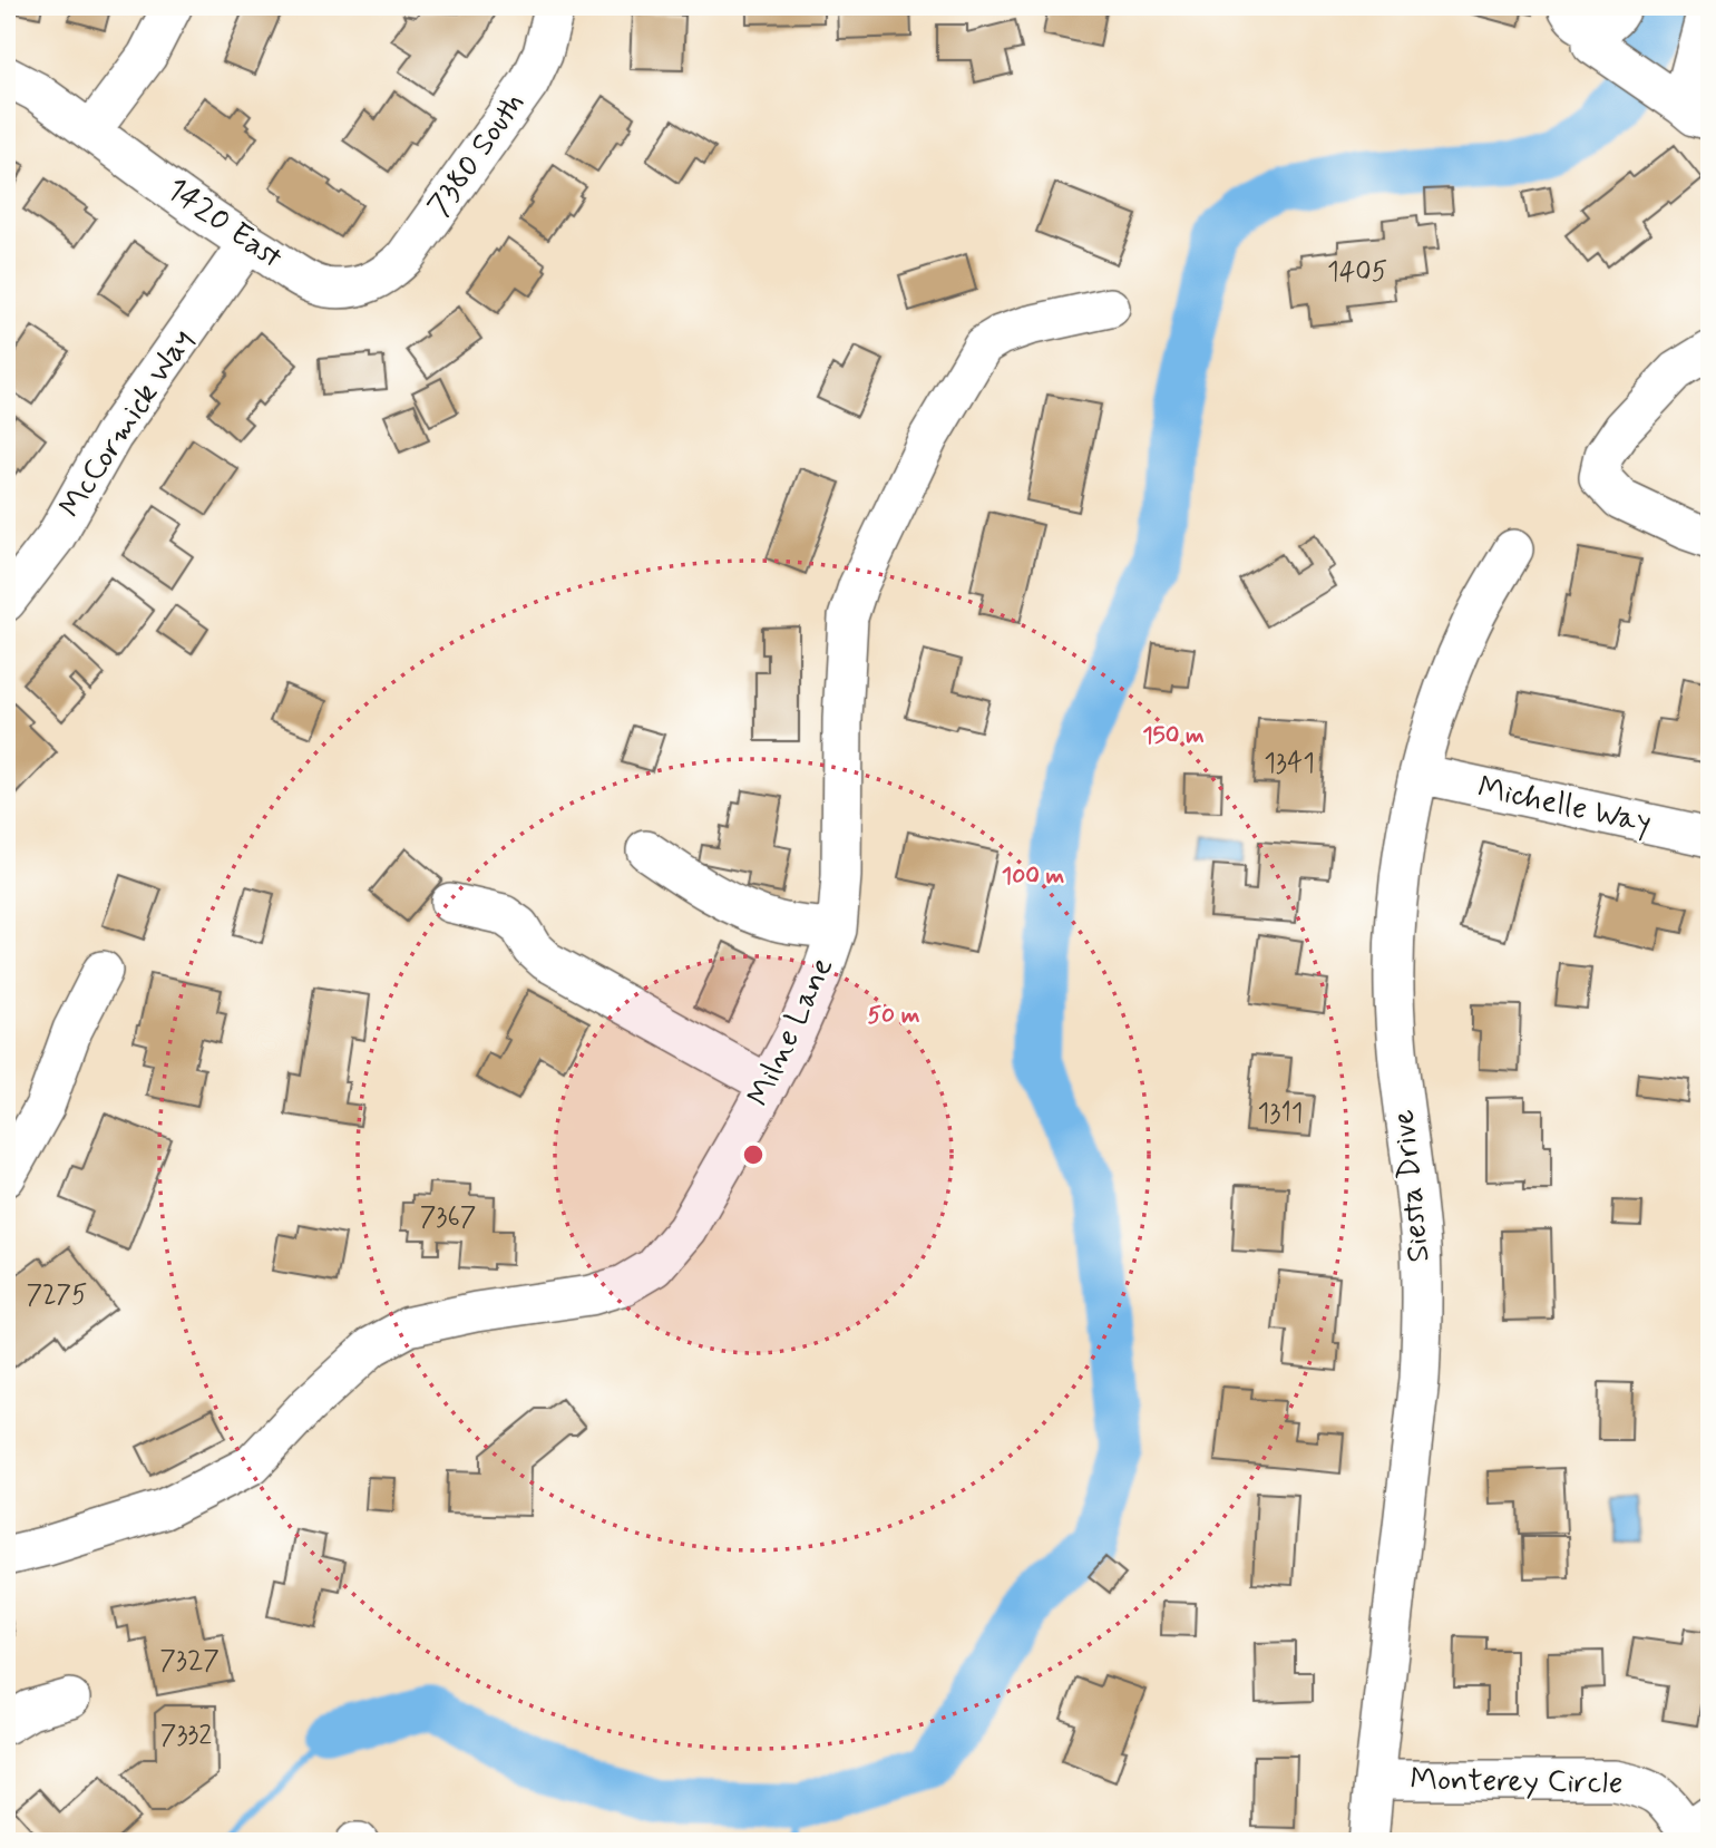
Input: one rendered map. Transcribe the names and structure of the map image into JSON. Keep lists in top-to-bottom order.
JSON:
{
  "streets": {
    "street": [
      "7380 South",
      "1420 East",
      "McCormick Way",
      "Michelle Way",
      "Milne Lane",
      "Siesta Drive",
      "Monterey Circle"
    ]
  },
  "crossings": [
    ["7380 South", "1420 East"],
    ["1420 East", "McCormick Way"],
    ["Michelle Way", "Siesta Drive"],
    ["Siesta Drive", "Monterey Circle"]
  ],
  "house_numbers": [
    "1405",
    "1341",
    "1311",
    "7367",
    "7275",
    "7327",
    "7332"
  ],
  "rings": ["150 m", "100 m", "50 m"]
}
